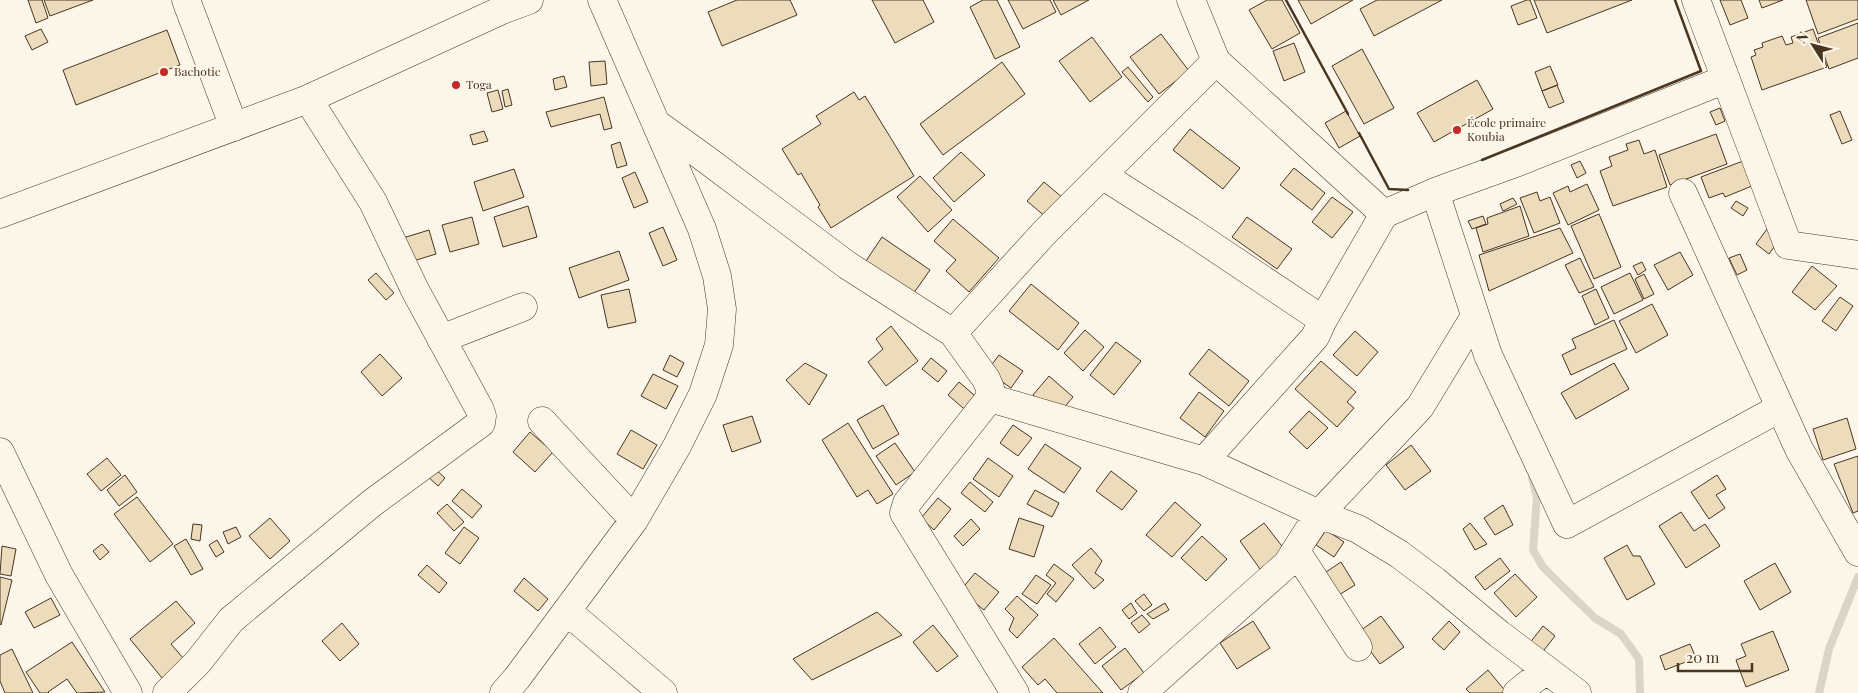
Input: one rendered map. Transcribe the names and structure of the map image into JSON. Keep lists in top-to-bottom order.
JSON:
{
  "places": ["Bachotic", "Toga", "École primaire Koubia"],
  "scale_bar": "20 m",
  "north": "top left"
}
